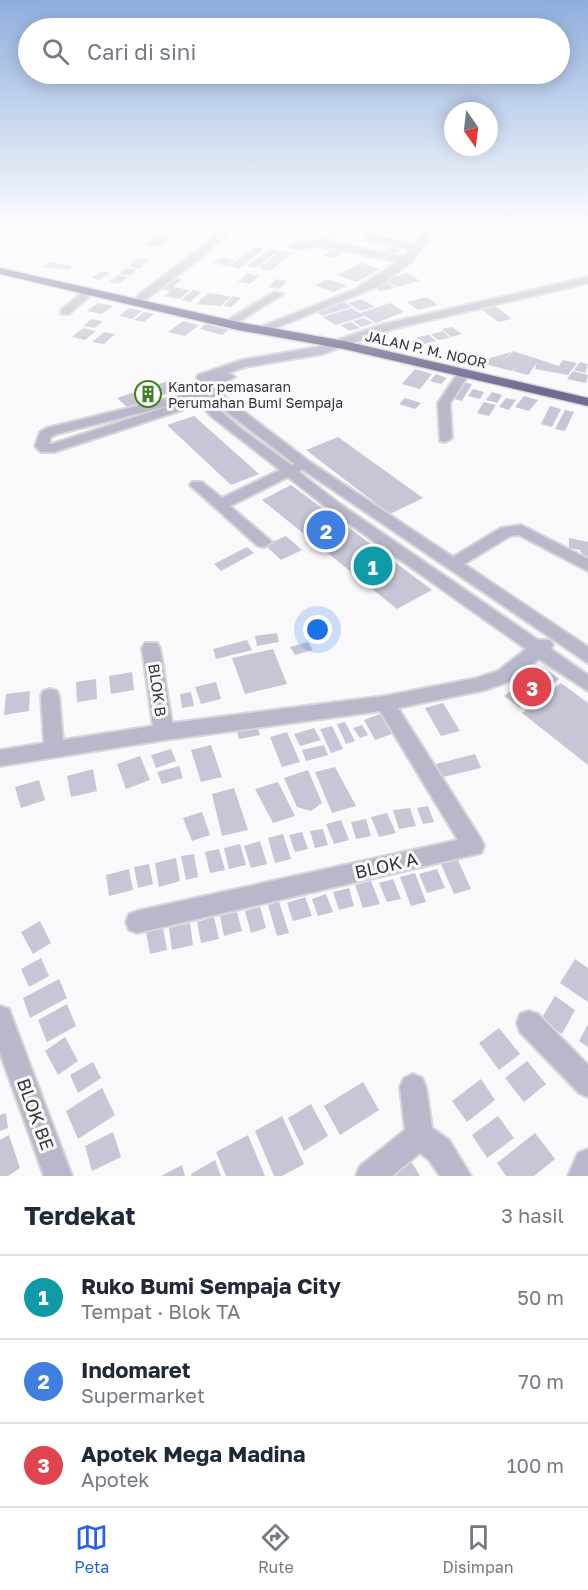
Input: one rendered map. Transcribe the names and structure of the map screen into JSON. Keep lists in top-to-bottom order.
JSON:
{
  "streets": {
    "highway": ["JALAN P. M. NOOR"],
    "street": ["BLOK B", "BLOK A", "BLOK BE"]
  },
  "places": {
    "building": ["Kantor pemasaran Perumahan Bumi Sempaja"]
  },
  "north": "bottom",
  "page": {
    "search": "Cari di sini",
    "pins": ["2", "1", "3"],
    "heading": ["Terdekat", "3 hasil"],
    "list": [
      {
        "mark": "1",
        "name": "Ruko Bumi Sempaja City",
        "note": "Tempat · Blok TA",
        "value": "50 m"
      },
      {
        "mark": "2",
        "name": "Indomaret",
        "note": "Supermarket",
        "value": "70 m"
      },
      {
        "mark": "3",
        "name": "Apotek Mega Madina",
        "note": "Apotek",
        "value": "100 m"
      }
    ],
    "nav": ["Peta", "Rute", "Disimpan"]
  }
}
